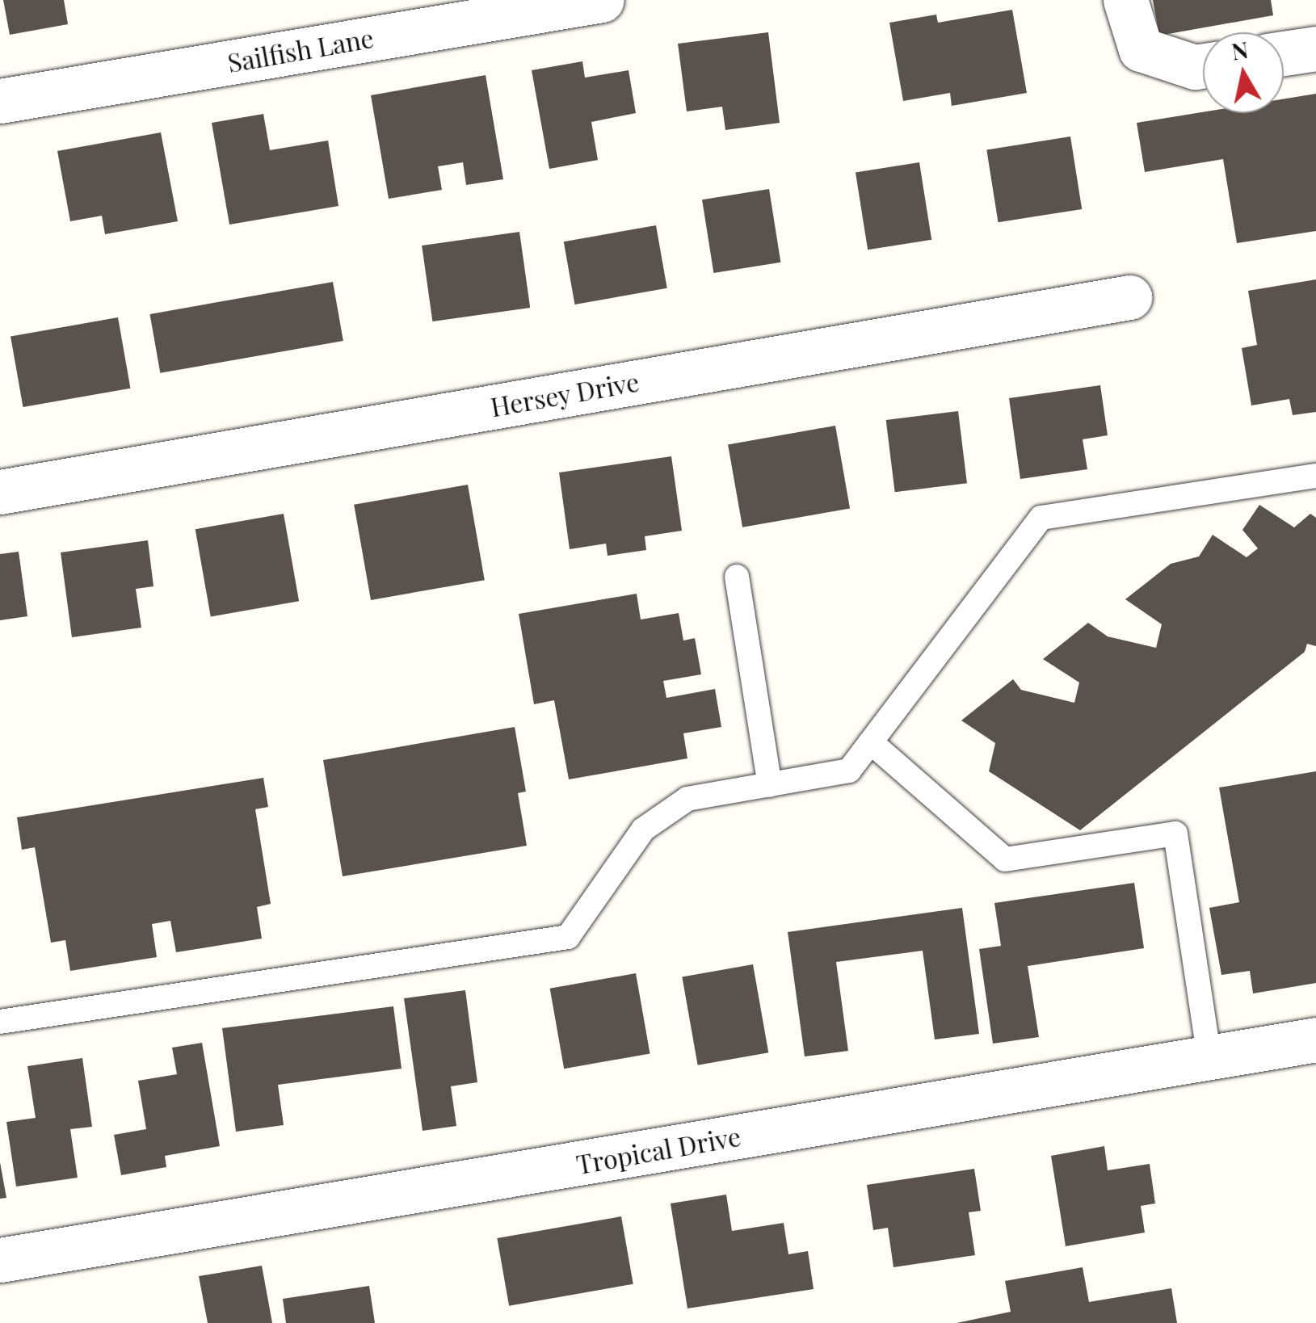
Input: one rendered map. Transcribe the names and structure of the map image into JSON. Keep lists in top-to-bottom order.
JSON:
{
  "streets": {
    "street": ["Sailfish Lane", "Hersey Drive", "Tropical Drive"]
  },
  "north": "top"
}
